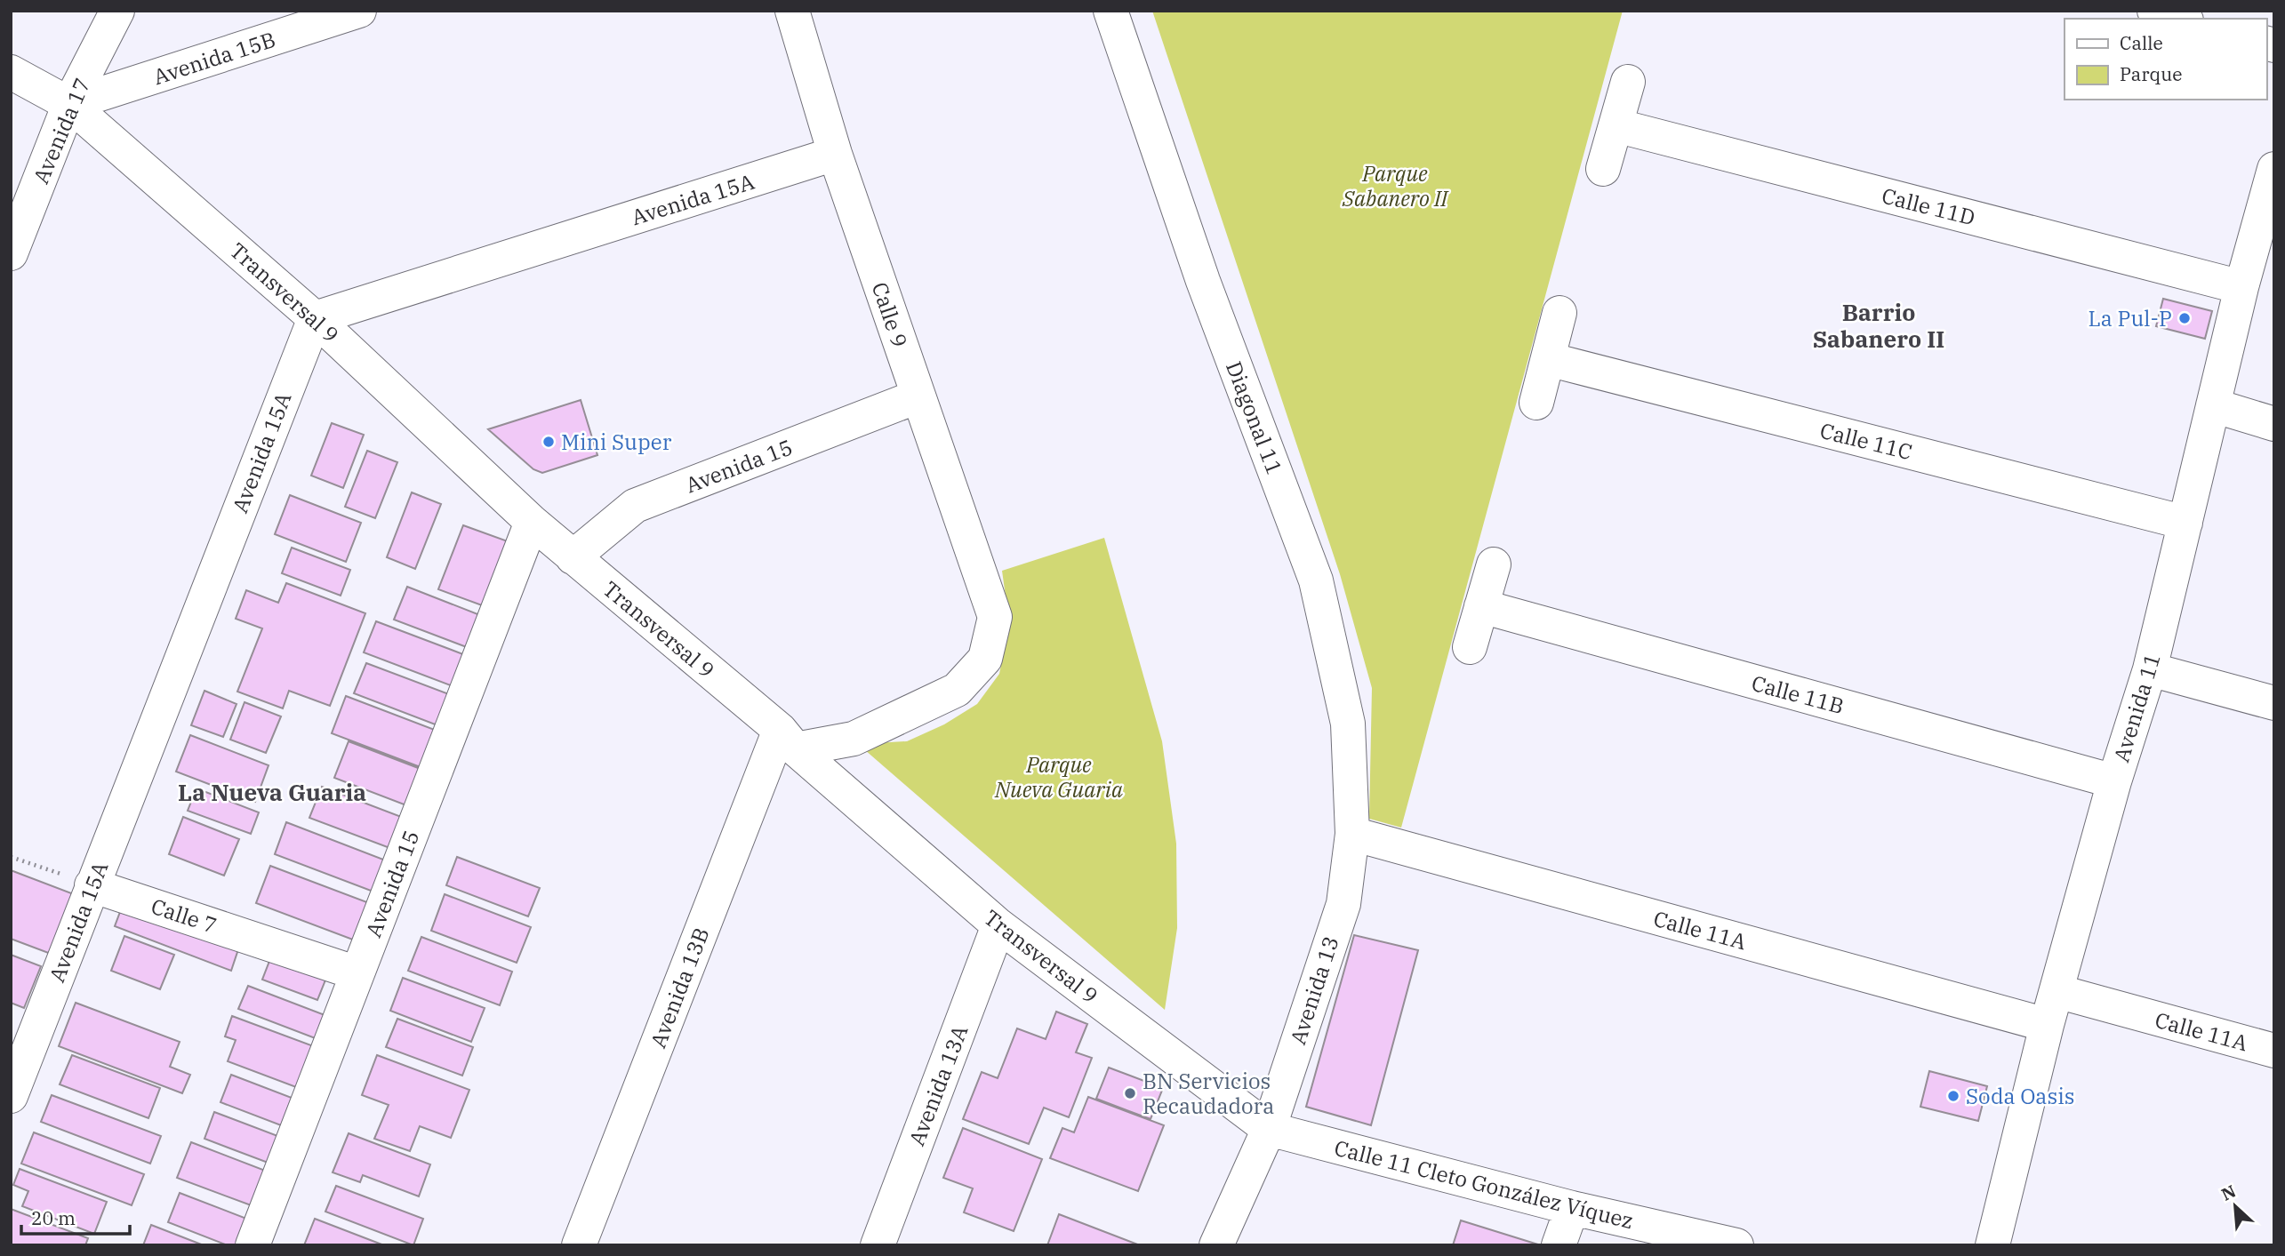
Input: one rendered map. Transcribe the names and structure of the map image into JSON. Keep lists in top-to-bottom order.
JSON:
{
  "streets": {
    "street": [
      "Avenida 15B",
      "Avenida 17",
      "Avenida 15A",
      "Calle 11D",
      "Transversal 9",
      "Calle 9",
      "Diagonal 11",
      "Calle 11C",
      "Avenida 15",
      "Calle 11B",
      "Avenida 11",
      "Calle 7",
      "Calle 11A",
      "Avenida 13B",
      "Avenida 13",
      "Avenida 13A",
      "Calle 11 Cleto González Víquez"
    ]
  },
  "crossings": [
    ["Avenida 15B", "Avenida 17"],
    ["Avenida 15B", "Transversal 9"],
    ["Avenida 17", "Transversal 9"],
    ["Avenida 15A", "Transversal 9"],
    ["Avenida 15A", "Calle 9"],
    ["Avenida 15A", "Calle 7"],
    ["Calle 11D", "Avenida 11"],
    ["Transversal 9", "Calle 9"],
    ["Transversal 9", "Avenida 15"],
    ["Transversal 9", "Avenida 13B"],
    ["Transversal 9", "Avenida 13"],
    ["Transversal 9", "Avenida 13A"],
    ["Transversal 9", "Calle 11 Cleto González Víquez"],
    ["Calle 9", "Avenida 15"],
    ["Calle 9", "Avenida 13B"],
    ["Diagonal 11", "Calle 11A"],
    ["Diagonal 11", "Avenida 13"],
    ["Calle 11C", "Avenida 11"],
    ["Avenida 15", "Calle 7"],
    ["Calle 11B", "Avenida 11"],
    ["Avenida 11", "Calle 11A"],
    ["Calle 11A", "Avenida 13"],
    ["Avenida 13", "Calle 11 Cleto González Víquez"]
  ],
  "districts": ["Barrio Sabanero II", "La Nueva Guaria"],
  "parks": ["Parque Sabanero II", "Parque Nueva Guaria"],
  "places": [
    "La Pul-P",
    "Mini Super",
    "BN Servicios Recaudadora",
    "Soda Oasis"
  ],
  "legend": ["Calle", "Parque"],
  "scale_bar": "20 m",
  "north": "top left"
}
